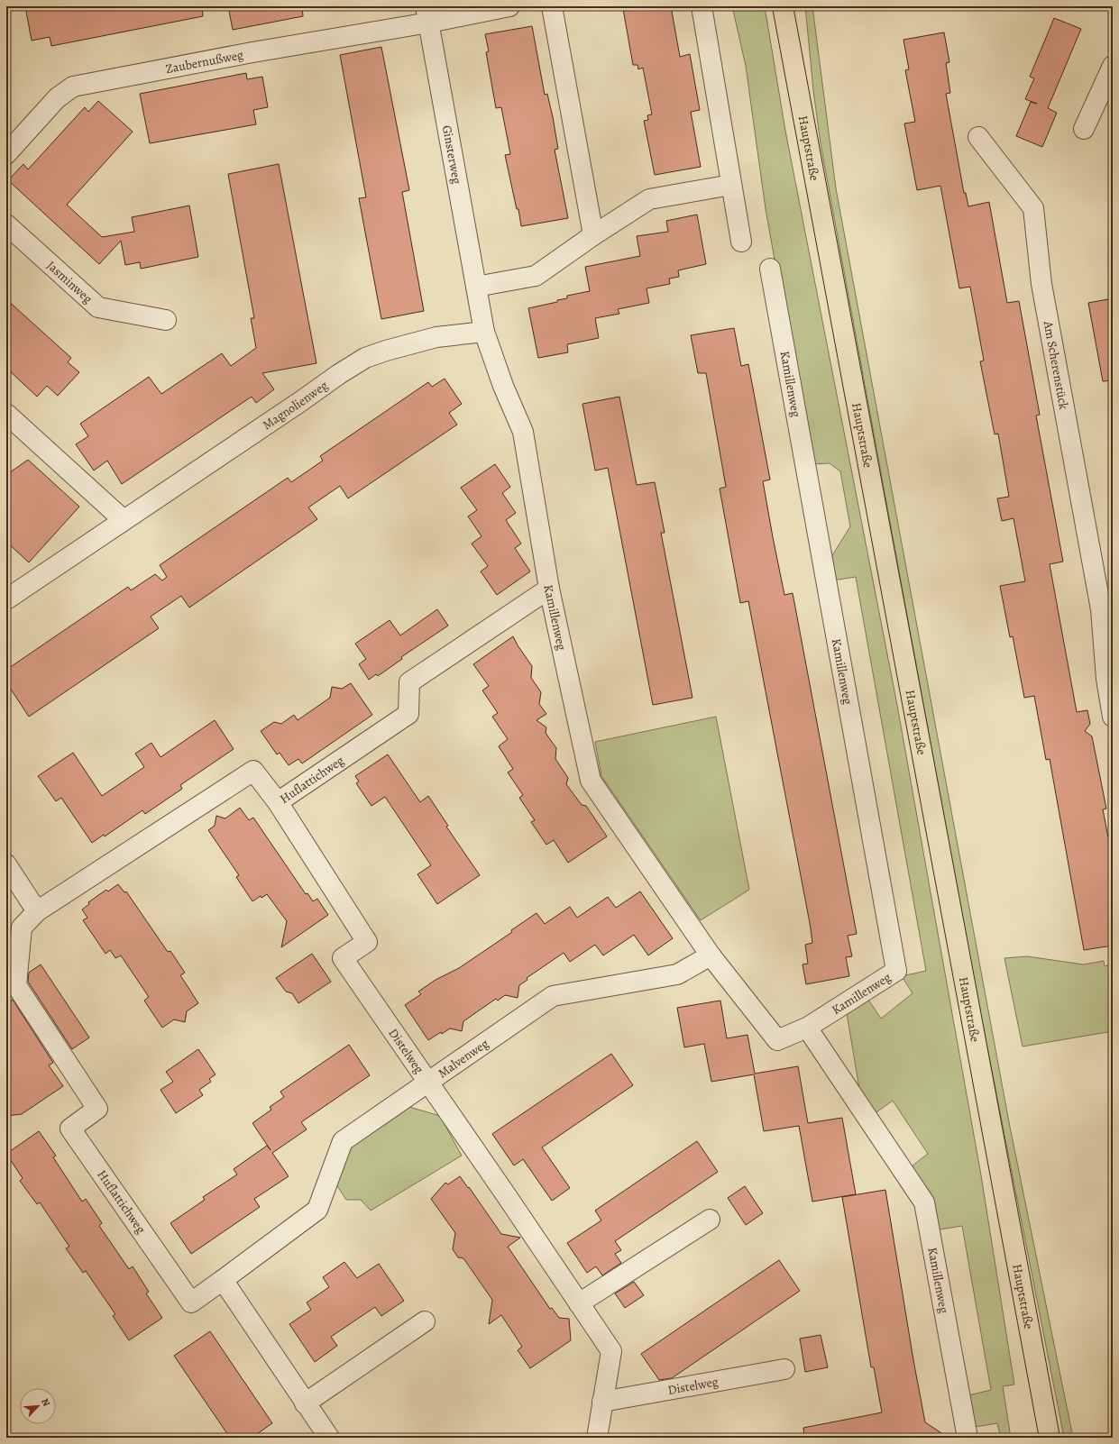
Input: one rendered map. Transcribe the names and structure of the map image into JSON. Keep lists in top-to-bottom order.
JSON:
{
  "streets": {
    "main road": ["Hauptstraße"],
    "street": [
      "Zaubernußweg",
      "Ginsterweg",
      "Jasminweg",
      "Am Scherenstück",
      "Kamillenweg",
      "Magnolienweg",
      "Huflattichweg",
      "Distelweg",
      "Malvenweg"
    ]
  },
  "crossings": [
    ["Zaubernußweg", "Ginsterweg"],
    ["Ginsterweg", "Kamillenweg"],
    ["Ginsterweg", "Magnolienweg"],
    ["Kamillenweg", "Huflattichweg"],
    ["Kamillenweg", "Malvenweg"],
    ["Huflattichweg", "Distelweg"],
    ["Huflattichweg", "Malvenweg"],
    ["Distelweg", "Malvenweg"]
  ],
  "north": "top right"
}
